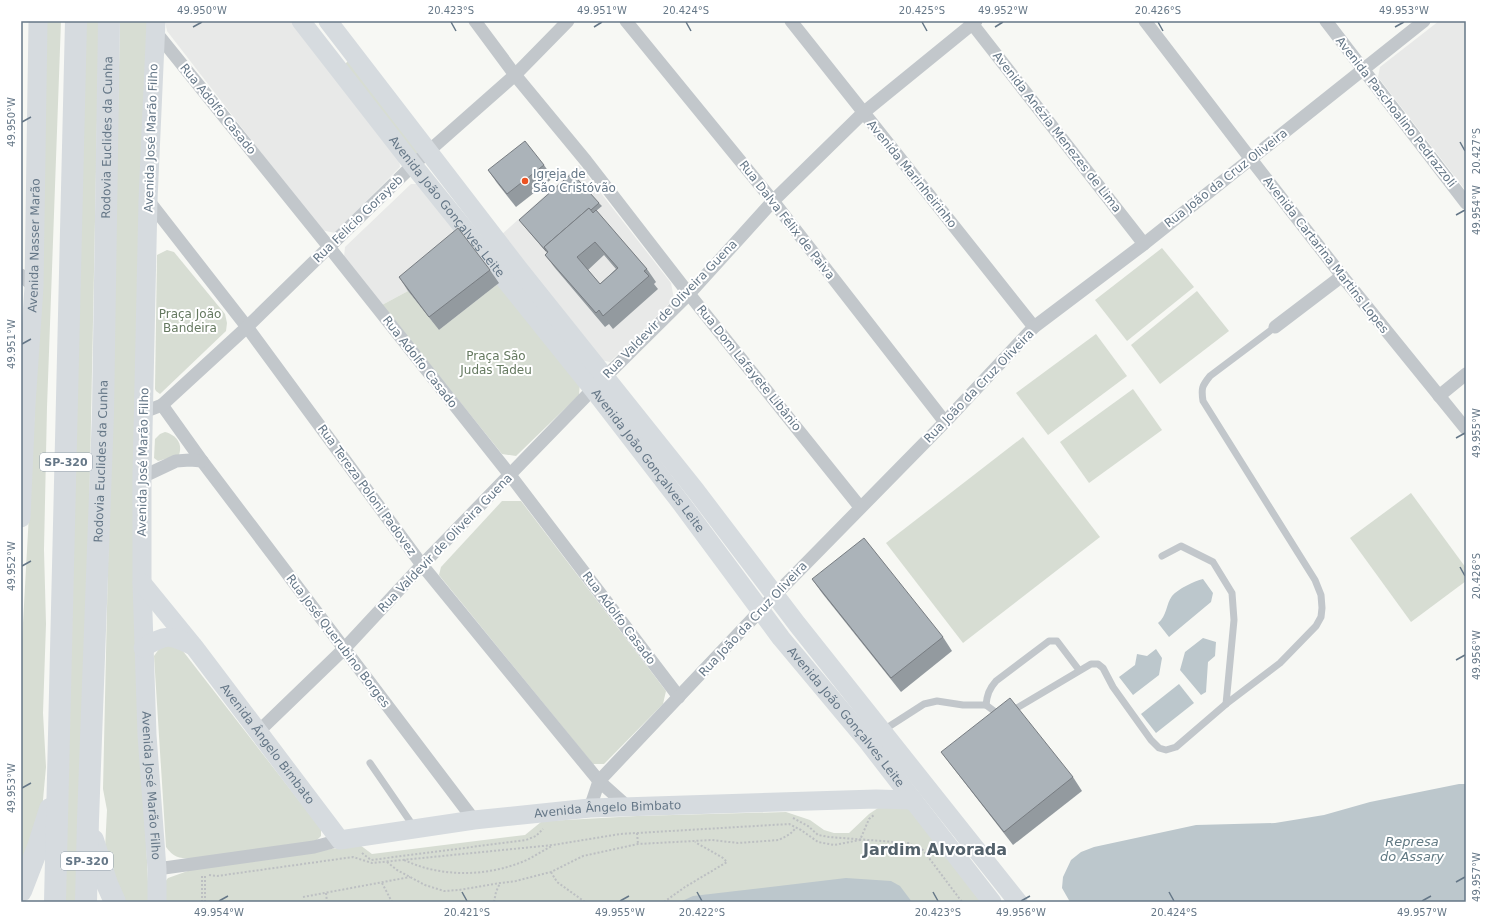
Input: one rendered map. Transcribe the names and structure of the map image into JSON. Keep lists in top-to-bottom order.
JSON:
{
  "streets": {
    "highway": ["Rodovia Euclides da Cunha", "SP-320"],
    "main road": [
      "Avenida José Marão Filho",
      "Avenida João Gonçalves Leite",
      "Avenida Nasser Marão",
      "Avenida Ângelo Bimbato"
    ],
    "street": [
      "Rua Adolfo Casado",
      "Avenida Paschoalino Pedrazzoli",
      "Avenida Anézia Menezes de Lima",
      "Avenida Marinheirinho",
      "Rua João da Cruz Oliveira",
      "Rua Felicio Gorayeb",
      "Rua Dalva Félix de Paiva",
      "Avenida Cartarina Martins Lopes",
      "Rua Valdevir de Oliveira Guena",
      "Rua Dom Lafayete Libânio",
      "Rua Tereza Poloni Padovez",
      "Rua José Querubino Borges"
    ]
  },
  "crossings": [
    ["Rua Adolfo Casado", "Avenida José Marão Filho"],
    ["Rua Adolfo Casado", "Rua João da Cruz Oliveira"],
    ["Rua Adolfo Casado", "Rua Felicio Gorayeb"],
    ["Rua Adolfo Casado", "Rua Valdevir de Oliveira Guena"],
    ["Avenida Paschoalino Pedrazzoli", "Rua João da Cruz Oliveira"],
    ["Avenida Anézia Menezes de Lima", "Rua João da Cruz Oliveira"],
    ["Avenida Anézia Menezes de Lima", "Rua Valdevir de Oliveira Guena"],
    ["Avenida José Marão Filho", "Rua Felicio Gorayeb"],
    ["Avenida José Marão Filho", "Rua Tereza Poloni Padovez"],
    ["Avenida José Marão Filho", "Avenida Ângelo Bimbato"],
    ["Avenida Marinheirinho", "Rua João da Cruz Oliveira"],
    ["Avenida Marinheirinho", "Rua Valdevir de Oliveira Guena"],
    ["Rua João da Cruz Oliveira", "Avenida João Gonçalves Leite"],
    ["Rua João da Cruz Oliveira", "Rua Dalva Félix de Paiva"],
    ["Rua João da Cruz Oliveira", "Avenida Cartarina Martins Lopes"],
    ["Rua João da Cruz Oliveira", "Rua Dom Lafayete Libânio"],
    ["Rua João da Cruz Oliveira", "Rua Tereza Poloni Padovez"],
    ["Rua João da Cruz Oliveira", "Avenida Ângelo Bimbato"],
    ["Avenida João Gonçalves Leite", "Rua Felicio Gorayeb"],
    ["Avenida João Gonçalves Leite", "Rua Valdevir de Oliveira Guena"],
    ["Avenida João Gonçalves Leite", "Avenida Ângelo Bimbato"],
    ["Rua Felicio Gorayeb", "Rua Dom Lafayete Libânio"],
    ["Rua Felicio Gorayeb", "Rua Tereza Poloni Padovez"],
    ["Rua Felicio Gorayeb", "Rua José Querubino Borges"],
    ["Rua Dalva Félix de Paiva", "Rua Valdevir de Oliveira Guena"],
    ["Rua Valdevir de Oliveira Guena", "Rua Dom Lafayete Libânio"],
    ["Rua Valdevir de Oliveira Guena", "Rua Tereza Poloni Padovez"],
    ["Rua Valdevir de Oliveira Guena", "Rua José Querubino Borges"],
    ["Rua Valdevir de Oliveira Guena", "Avenida Ângelo Bimbato"],
    ["Rua Tereza Poloni Padovez", "Avenida Ângelo Bimbato"],
    ["Rua José Querubino Borges", "Avenida Ângelo Bimbato"]
  ],
  "districts": ["Jardim Alvorada"],
  "water": ["Represa do Assary"],
  "parks": ["Praça João Bandeira", "Praça São Judas Tadeu"],
  "places": ["Igreja de São Cristóvão"],
  "coordinates": [
    "49.950°W",
    "20.423°S",
    "49.951°W",
    "20.424°S",
    "20.425°S",
    "49.952°W",
    "20.426°S",
    "49.953°W",
    "20.427°S",
    "49.954°W",
    "49.955°W",
    "49.956°W",
    "49.957°W",
    "20.421°S",
    "20.422°S"
  ]
}
